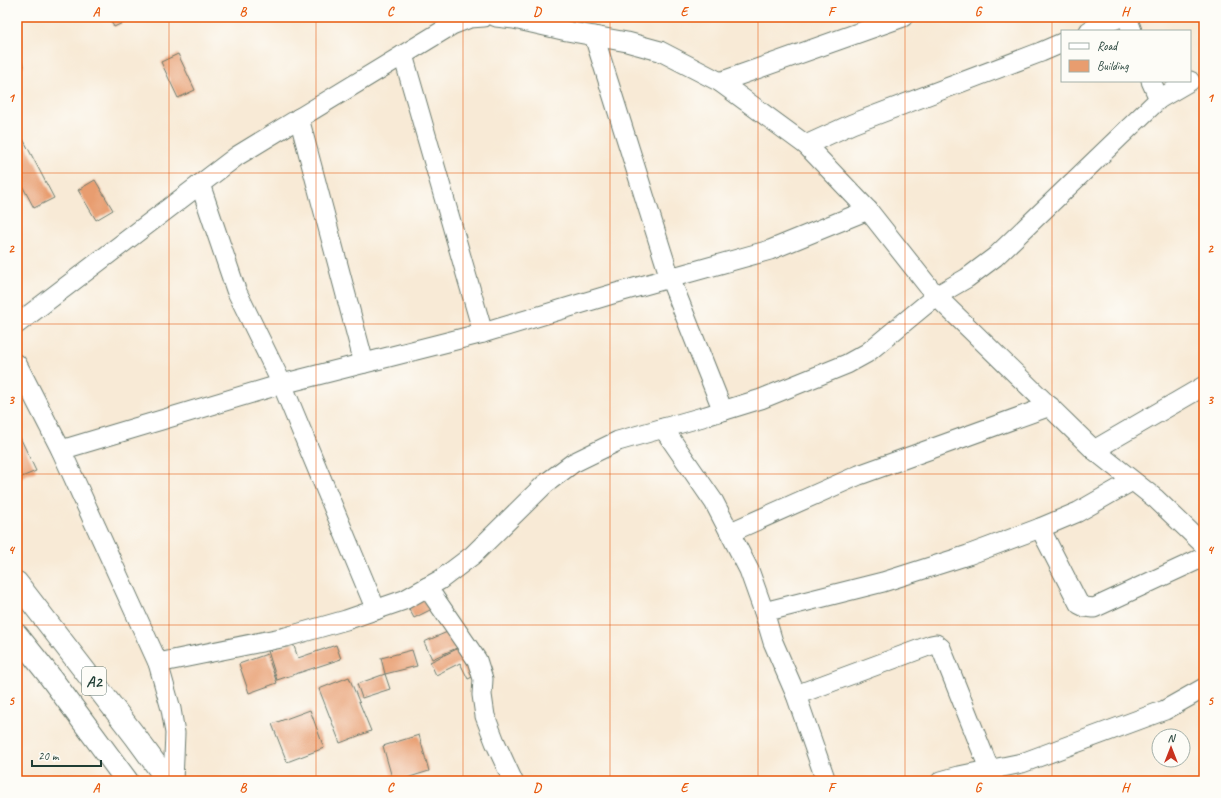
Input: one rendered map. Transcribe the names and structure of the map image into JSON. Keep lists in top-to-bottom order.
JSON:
{
  "streets": {
    "highway": ["A2"]
  },
  "legend": ["Road", "Building"],
  "scale_bar": "20 m",
  "north": "top",
  "grid": {
    "columns": [
      "A",
      "B",
      "C",
      "D",
      "E",
      "F",
      "G",
      "H"
    ],
    "rows": [
      "1",
      "2",
      "3",
      "4",
      "5"
    ]
  }
}
